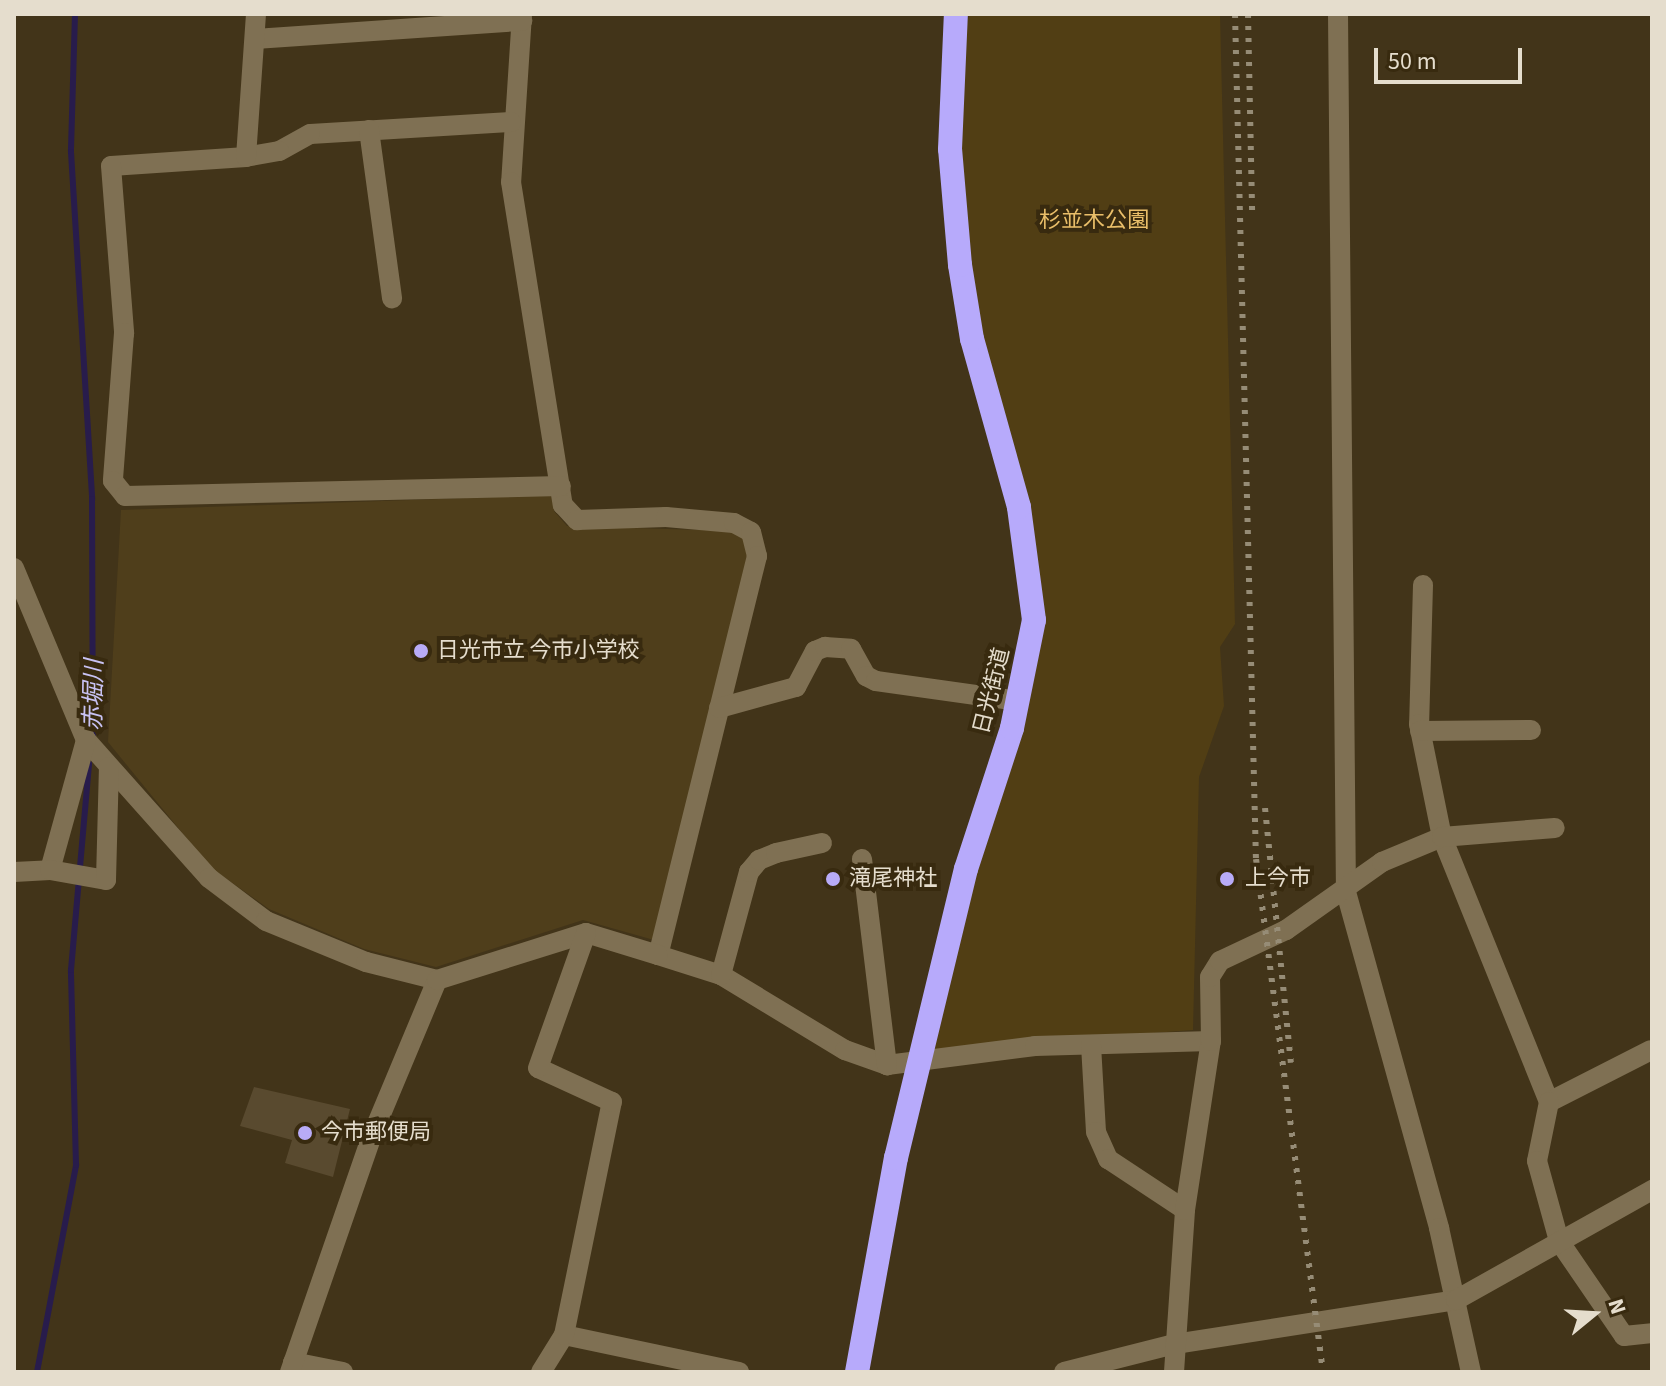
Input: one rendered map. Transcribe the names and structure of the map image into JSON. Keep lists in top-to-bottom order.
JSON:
{
  "streets": {
    "highway": ["日光街道"]
  },
  "water": ["赤堀川"],
  "parks": ["杉並木公園"],
  "places": [
    "日光市立 今市小学校",
    "滝尾神社",
    "上今市",
    "今市郵便局"
  ],
  "scale_bar": "50 m",
  "north": "right"
}
